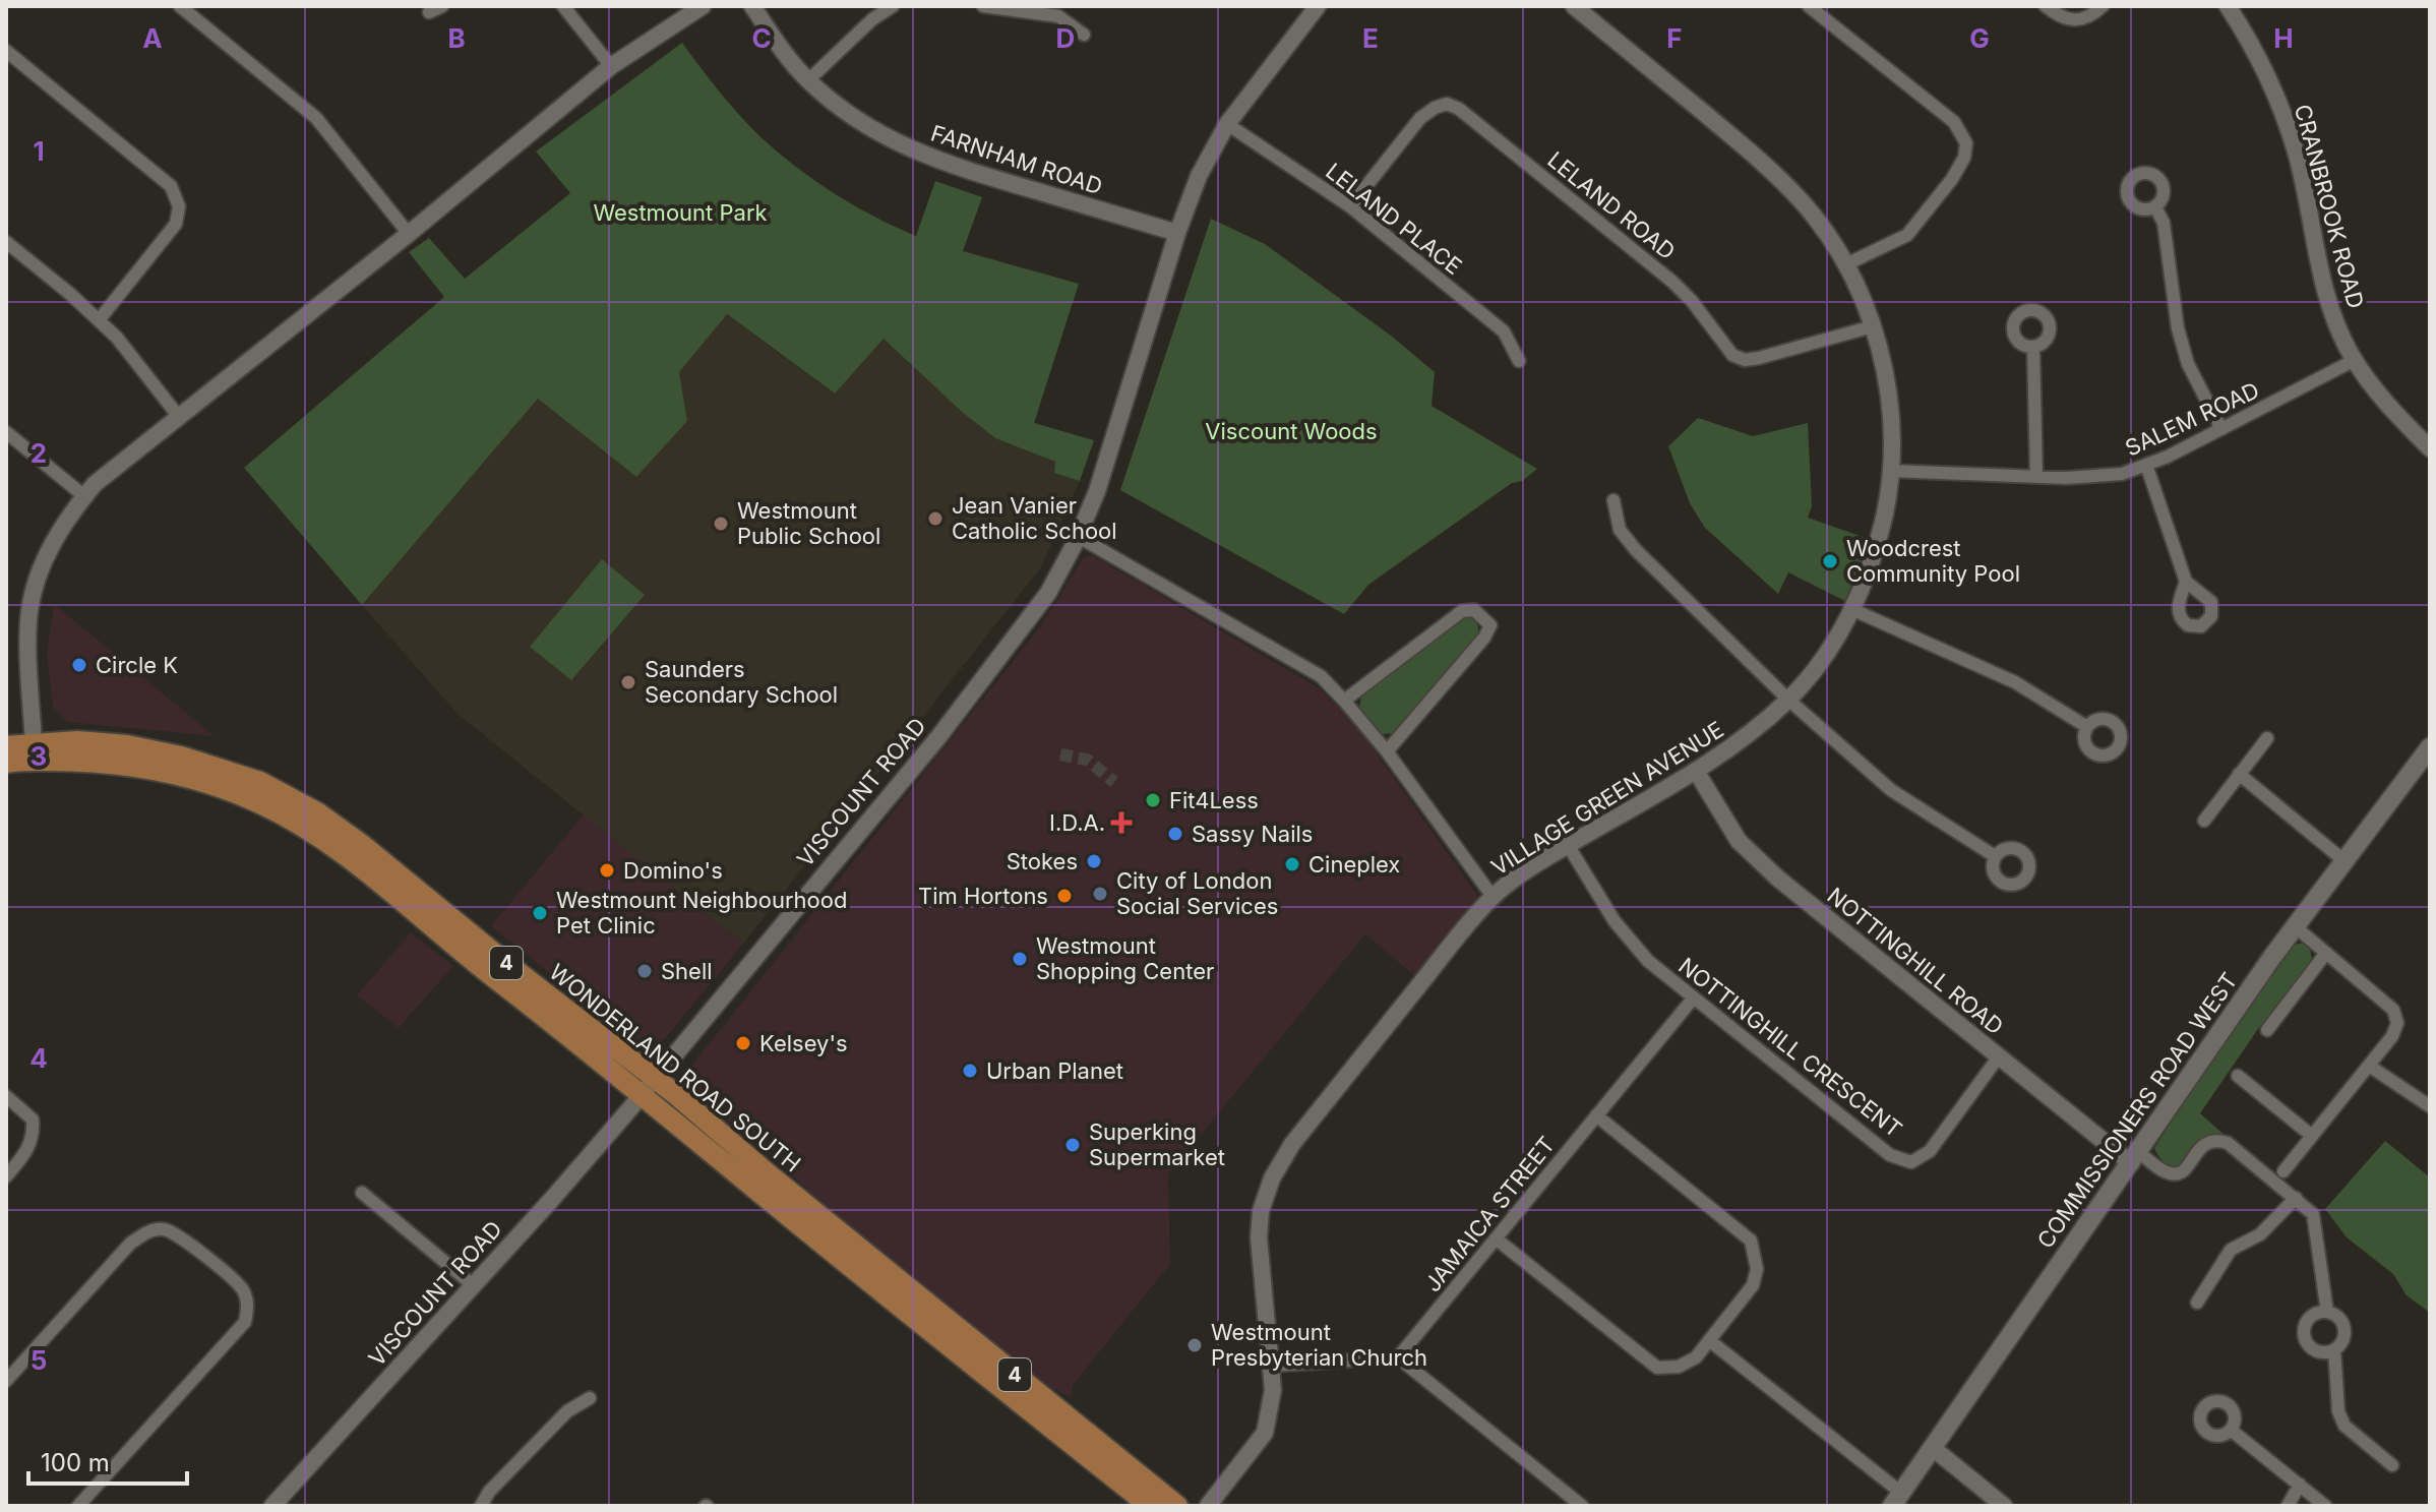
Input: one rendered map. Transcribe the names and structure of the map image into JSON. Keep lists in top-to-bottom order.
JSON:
{
  "streets": {
    "main road": ["4", "WONDERLAND ROAD SOUTH", "COMMISSIONERS ROAD WEST"],
    "street": [
      "FARNHAM ROAD",
      "LELAND ROAD",
      "CRANBROOK ROAD",
      "LELAND PLACE",
      "SALEM ROAD",
      "VISCOUNT ROAD",
      "VILLAGE GREEN AVENUE",
      "NOTTINGHILL ROAD",
      "NOTTINGHILL CRESCENT",
      "JAMAICA STREET"
    ]
  },
  "crossings": [
    ["FARNHAM ROAD", "VISCOUNT ROAD"],
    ["LELAND ROAD", "LELAND PLACE"],
    ["LELAND ROAD", "VILLAGE GREEN AVENUE"],
    ["CRANBROOK ROAD", "SALEM ROAD"],
    ["LELAND PLACE", "VISCOUNT ROAD"],
    ["SALEM ROAD", "VILLAGE GREEN AVENUE"],
    ["VISCOUNT ROAD", "WONDERLAND ROAD SOUTH"],
    ["VILLAGE GREEN AVENUE", "NOTTINGHILL ROAD"],
    ["VILLAGE GREEN AVENUE", "NOTTINGHILL CRESCENT"],
    ["NOTTINGHILL ROAD", "NOTTINGHILL CRESCENT"],
    ["NOTTINGHILL ROAD", "COMMISSIONERS ROAD WEST"],
    ["NOTTINGHILL CRESCENT", "JAMAICA STREET"]
  ],
  "parks": ["Westmount Park", "Viscount Woods"],
  "places": {
    "other": [
      "Jean Vanier Catholic School",
      "Westmount Public School",
      "Woodcrest Community Pool",
      "Circle K",
      "Saunders Secondary School",
      "Fit4Less",
      "Sassy Nails",
      "Stokes",
      "Cineplex",
      "Domino's",
      "City of London Social Services",
      "Tim Hortons",
      "Westmount Neighbourhood Pet Clinic",
      "Westmount Shopping Center",
      "Shell",
      "Kelsey's",
      "Urban Planet",
      "Superking Supermarket",
      "Westmount Presbyterian Church"
    ],
    "health": ["I.D.A."]
  },
  "scale_bar": "100 m",
  "grid": {
    "columns": [
      "A",
      "B",
      "C",
      "D",
      "E",
      "F",
      "G",
      "H"
    ],
    "rows": [
      "1",
      "2",
      "3",
      "4",
      "5"
    ]
  }
}
